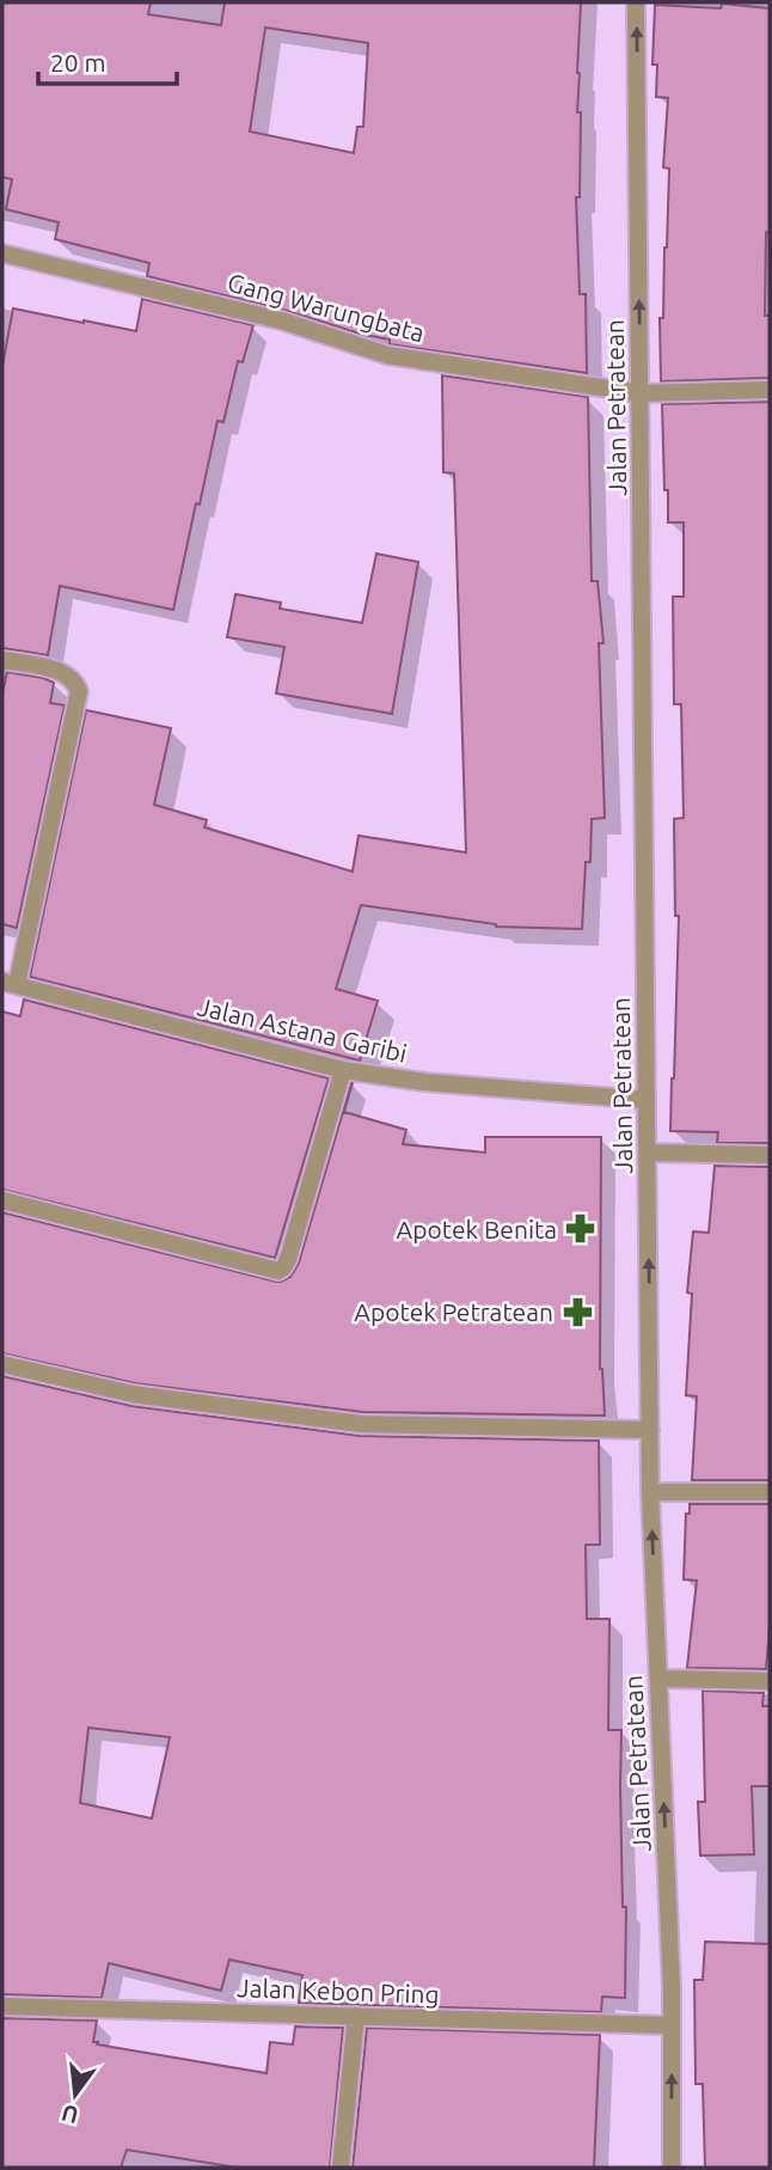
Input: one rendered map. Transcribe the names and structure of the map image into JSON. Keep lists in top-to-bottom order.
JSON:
{
  "streets": {
    "street": [
      "Gang Warungbata",
      "Jalan Petratean",
      "Jalan Astana Garibi",
      "Jalan Kebon Pring"
    ]
  },
  "crossings": [
    ["Gang Warungbata", "Jalan Petratean"],
    ["Jalan Petratean", "Jalan Astana Garibi"],
    ["Jalan Petratean", "Jalan Kebon Pring"]
  ],
  "one_way": ["Jalan Petratean"],
  "places": {
    "pharmacy": ["Apotek Benita", "Apotek Petratean"]
  },
  "scale_bar": "20 m",
  "north": "bottom"
}
